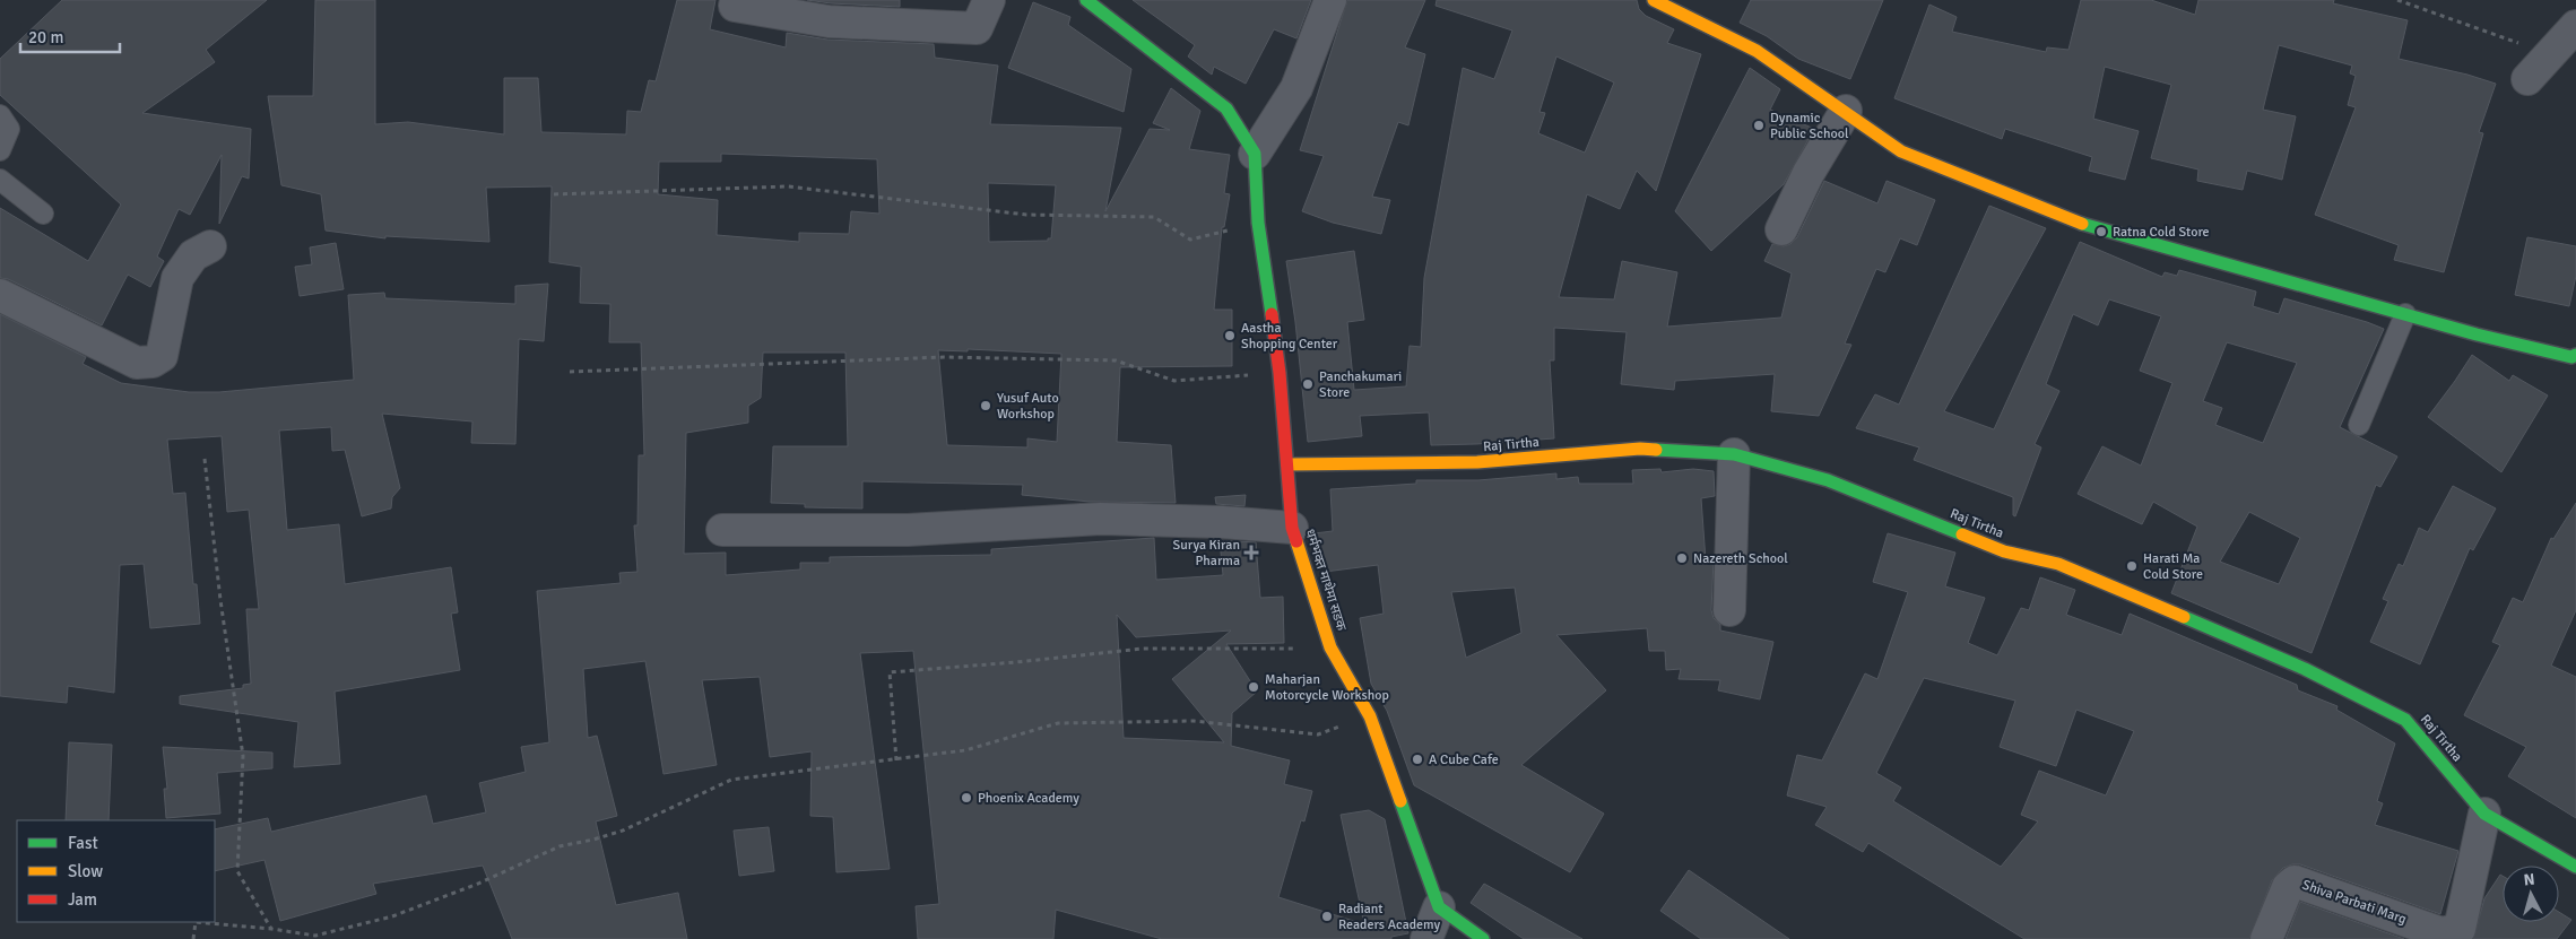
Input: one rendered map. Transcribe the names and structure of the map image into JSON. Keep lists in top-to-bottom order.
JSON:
{
  "streets": {
    "street": ["Raj Tirtha", "धर्मभक्त माथेमा सडक", "Shiva Parbati Marg"]
  },
  "crossings": [
    ["Raj Tirtha", "धर्मभक्त माथेमा सडक"],
    ["Raj Tirtha", "Shiva Parbati Marg"]
  ],
  "places": {
    "other": [
      "Dynamic Public School",
      "Ratna Cold Store",
      "Aastha Shopping Center",
      "Panchakumari Store",
      "Yusuf Auto Workshop",
      "Nazereth School",
      "Harati Ma Cold Store",
      "Maharjan Motorcycle Workshop",
      "A Cube Cafe",
      "Phoenix Academy",
      "Radiant Readers Academy"
    ],
    "health": ["Surya Kiran Pharma"]
  },
  "legend": ["Fast", "Slow", "Jam"],
  "scale_bar": "20 m",
  "north": "top"
}
